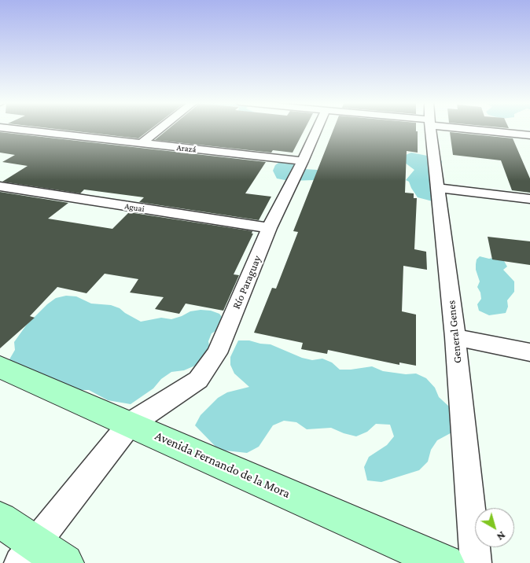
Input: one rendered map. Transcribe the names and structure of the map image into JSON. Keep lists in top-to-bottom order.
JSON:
{
  "streets": {
    "main road": ["Avenida Fernando de la Mora"],
    "street": [
      "Arazá",
      "Aguai",
      "Río Paraguay",
      "General Genes"
    ]
  },
  "crossings": [
    ["Arazá", "Río Paraguay"],
    ["Aguai", "Río Paraguay"],
    ["Río Paraguay", "Avenida Fernando de la Mora"]
  ],
  "north": "bottom right"
}
